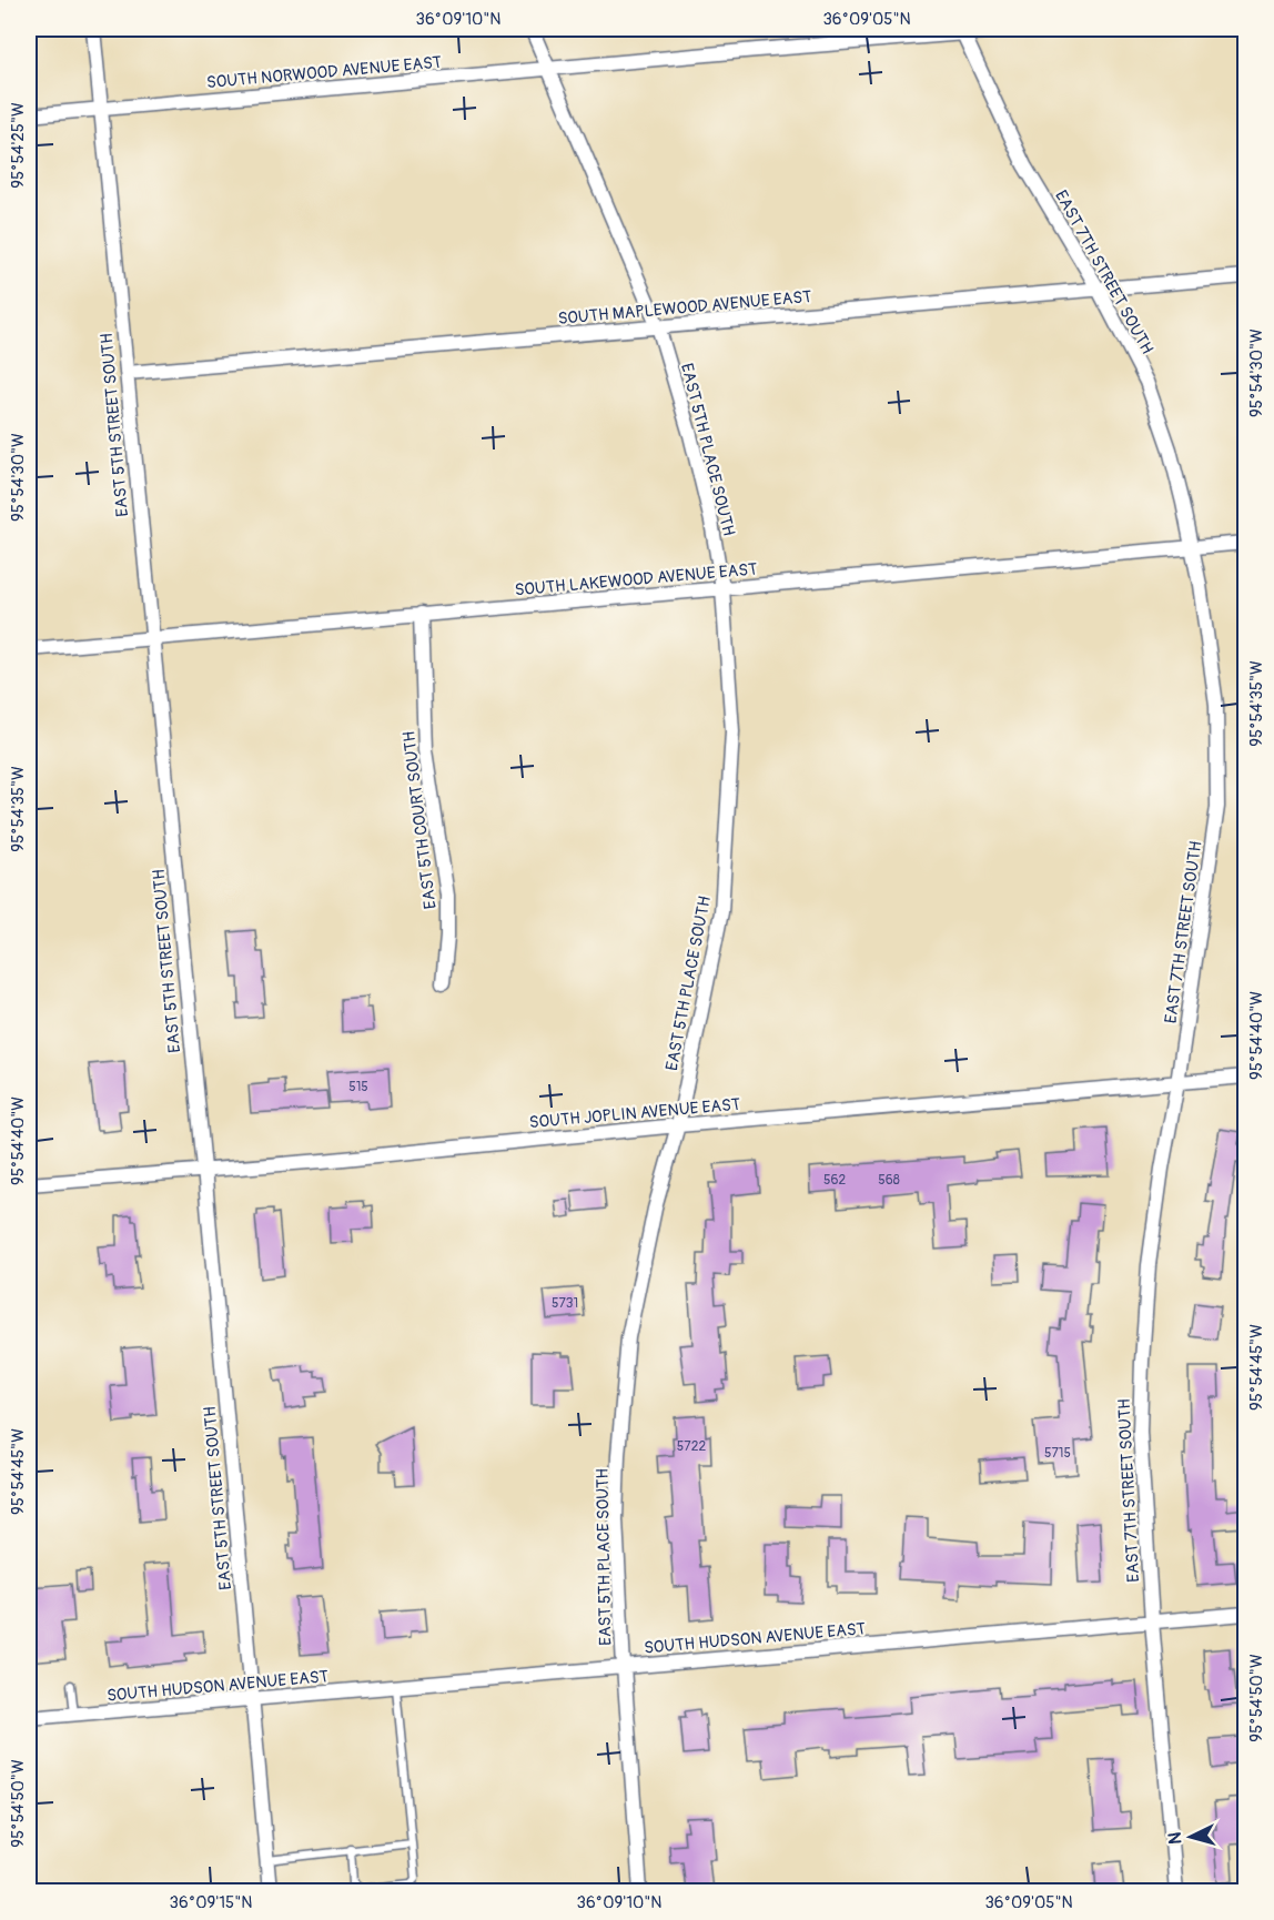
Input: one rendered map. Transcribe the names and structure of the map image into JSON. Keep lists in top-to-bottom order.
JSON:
{
  "streets": {
    "street": [
      "SOUTH NORWOOD AVENUE EAST",
      "EAST 7TH STREET SOUTH",
      "SOUTH MAPLEWOOD AVENUE EAST",
      "EAST 5TH STREET SOUTH",
      "EAST 5TH PLACE SOUTH",
      "SOUTH LAKEWOOD AVENUE EAST",
      "EAST 5TH COURT SOUTH",
      "SOUTH JOPLIN AVENUE EAST",
      "SOUTH HUDSON AVENUE EAST"
    ]
  },
  "crossings": [
    ["SOUTH NORWOOD AVENUE EAST", "EAST 7TH STREET SOUTH"],
    ["SOUTH NORWOOD AVENUE EAST", "EAST 5TH STREET SOUTH"],
    ["SOUTH NORWOOD AVENUE EAST", "EAST 5TH PLACE SOUTH"],
    ["EAST 7TH STREET SOUTH", "SOUTH MAPLEWOOD AVENUE EAST"],
    ["EAST 7TH STREET SOUTH", "SOUTH LAKEWOOD AVENUE EAST"],
    ["EAST 7TH STREET SOUTH", "SOUTH JOPLIN AVENUE EAST"],
    ["EAST 7TH STREET SOUTH", "SOUTH HUDSON AVENUE EAST"],
    ["SOUTH MAPLEWOOD AVENUE EAST", "EAST 5TH STREET SOUTH"],
    ["SOUTH MAPLEWOOD AVENUE EAST", "EAST 5TH PLACE SOUTH"],
    ["EAST 5TH STREET SOUTH", "SOUTH LAKEWOOD AVENUE EAST"],
    ["EAST 5TH STREET SOUTH", "SOUTH JOPLIN AVENUE EAST"],
    ["EAST 5TH STREET SOUTH", "SOUTH HUDSON AVENUE EAST"],
    ["EAST 5TH PLACE SOUTH", "SOUTH LAKEWOOD AVENUE EAST"],
    ["EAST 5TH PLACE SOUTH", "SOUTH JOPLIN AVENUE EAST"],
    ["EAST 5TH PLACE SOUTH", "SOUTH HUDSON AVENUE EAST"],
    ["SOUTH LAKEWOOD AVENUE EAST", "EAST 5TH COURT SOUTH"]
  ],
  "house_numbers": [
    "515",
    "562",
    "568",
    "5731",
    "5722",
    "5715"
  ],
  "north": "left",
  "coordinates": [
    "36°09'10\"N",
    "36°09'05\"N",
    "95°54'25\"W",
    "95°54'30\"W",
    "95°54'35\"W",
    "95°54'40\"W",
    "95°54'45\"W",
    "95°54'50\"W",
    "36°09'15\"N"
  ]
}
